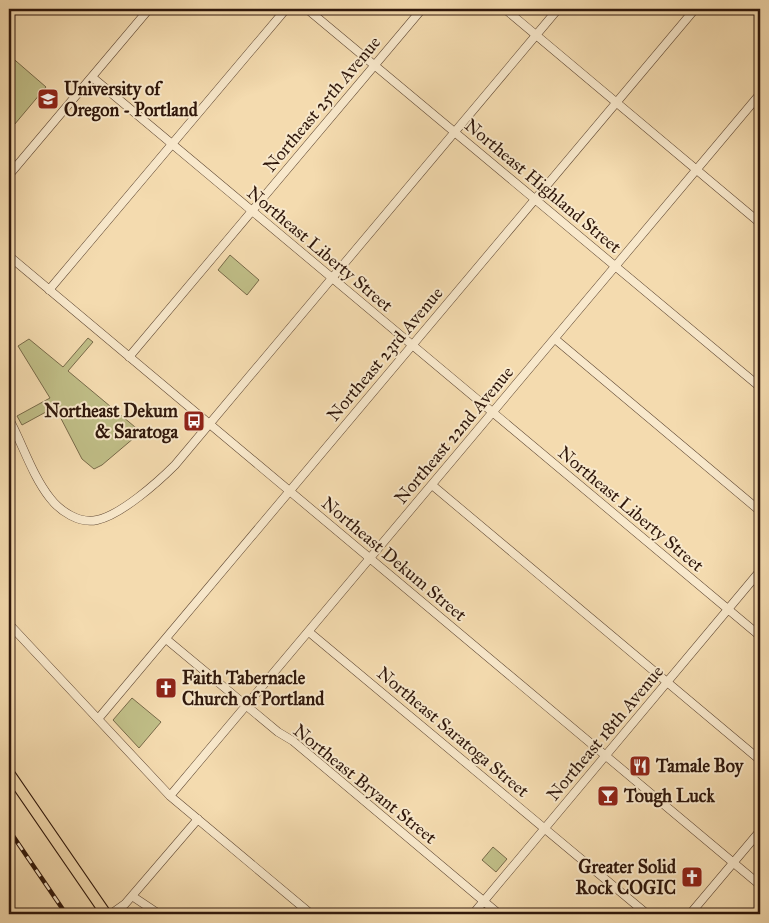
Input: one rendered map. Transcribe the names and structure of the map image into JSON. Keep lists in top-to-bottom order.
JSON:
{
  "streets": {
    "street": [
      "Northeast 25th Avenue",
      "Northeast Highland Street",
      "Northeast Liberty Street",
      "Northeast 23rd Avenue",
      "Northeast 22nd Avenue",
      "Northeast Dekum Street",
      "Northeast Saratoga Street",
      "Northeast 18th Avenue",
      "Northeast Bryant Street"
    ]
  },
  "crossings": [
    ["Northeast 25th Avenue", "Northeast Highland Street"],
    ["Northeast 25th Avenue", "Northeast Liberty Street"],
    ["Northeast 25th Avenue", "Northeast Dekum Street"],
    ["Northeast Highland Street", "Northeast 23rd Avenue"],
    ["Northeast Highland Street", "Northeast 22nd Avenue"],
    ["Northeast Liberty Street", "Northeast 23rd Avenue"],
    ["Northeast Liberty Street", "Northeast 22nd Avenue"],
    ["Northeast Liberty Street", "Northeast 18th Avenue"],
    ["Northeast 23rd Avenue", "Northeast Dekum Street"],
    ["Northeast 23rd Avenue", "Northeast Bryant Street"],
    ["Northeast 22nd Avenue", "Northeast Dekum Street"],
    ["Northeast 22nd Avenue", "Northeast Saratoga Street"],
    ["Northeast 22nd Avenue", "Northeast Bryant Street"],
    ["Northeast Dekum Street", "Northeast 18th Avenue"],
    ["Northeast Saratoga Street", "Northeast 18th Avenue"],
    ["Northeast 18th Avenue", "Northeast Bryant Street"]
  ],
  "places": {
    "school or university": ["University of Oregon - Portland"],
    "bus stop": ["Northeast Dekum & Saratoga"],
    "church": ["Faith Tabernacle Church of Portland", "Greater Solid Rock COGIC"],
    "restaurant": ["Tamale Boy"],
    "bar": ["Tough Luck"]
  }
}
